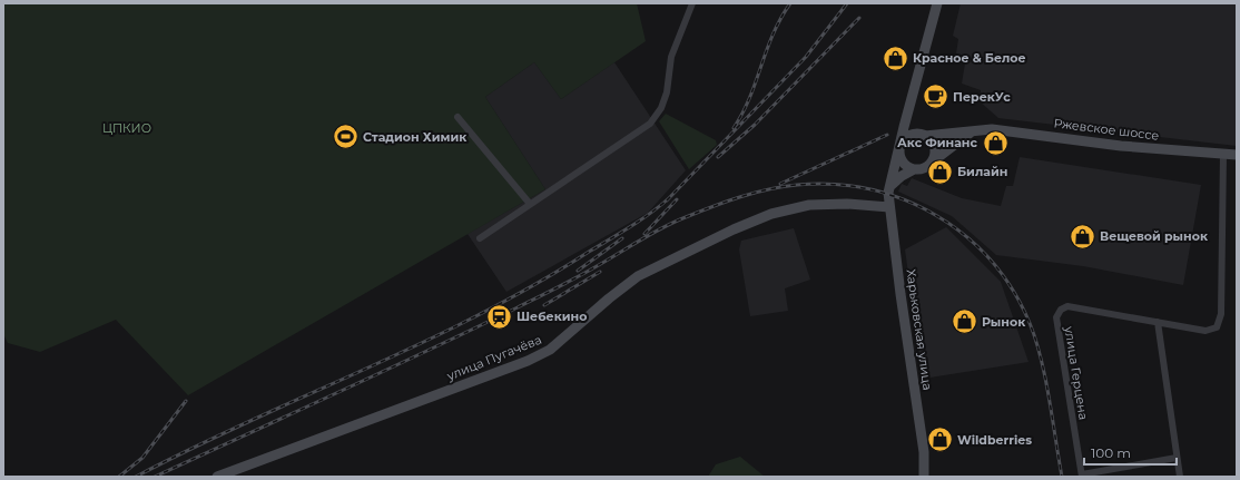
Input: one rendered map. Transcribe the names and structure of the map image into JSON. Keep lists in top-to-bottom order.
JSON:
{
  "streets": {
    "street": [
      "Ржевское шоссе",
      "Харьковская улица",
      "улица Пугачёва",
      "улица Герцена"
    ]
  },
  "crossings": [
    ["Ржевское шоссе", "Харьковская улица"],
    ["Харьковская улица", "улица Пугачёва"]
  ],
  "parks": ["ЦПКИО"],
  "places": {
    "shop": [
      "Красное & Белое",
      "Акс Финанс",
      "Билайн",
      "Вещевой рынок",
      "Рынок",
      "Wildberries"
    ],
    "cafe": ["ПерекУс"],
    "sports": ["Стадион Химик"],
    "station": ["Шебекино"]
  },
  "scale_bar": "100 m"
}
